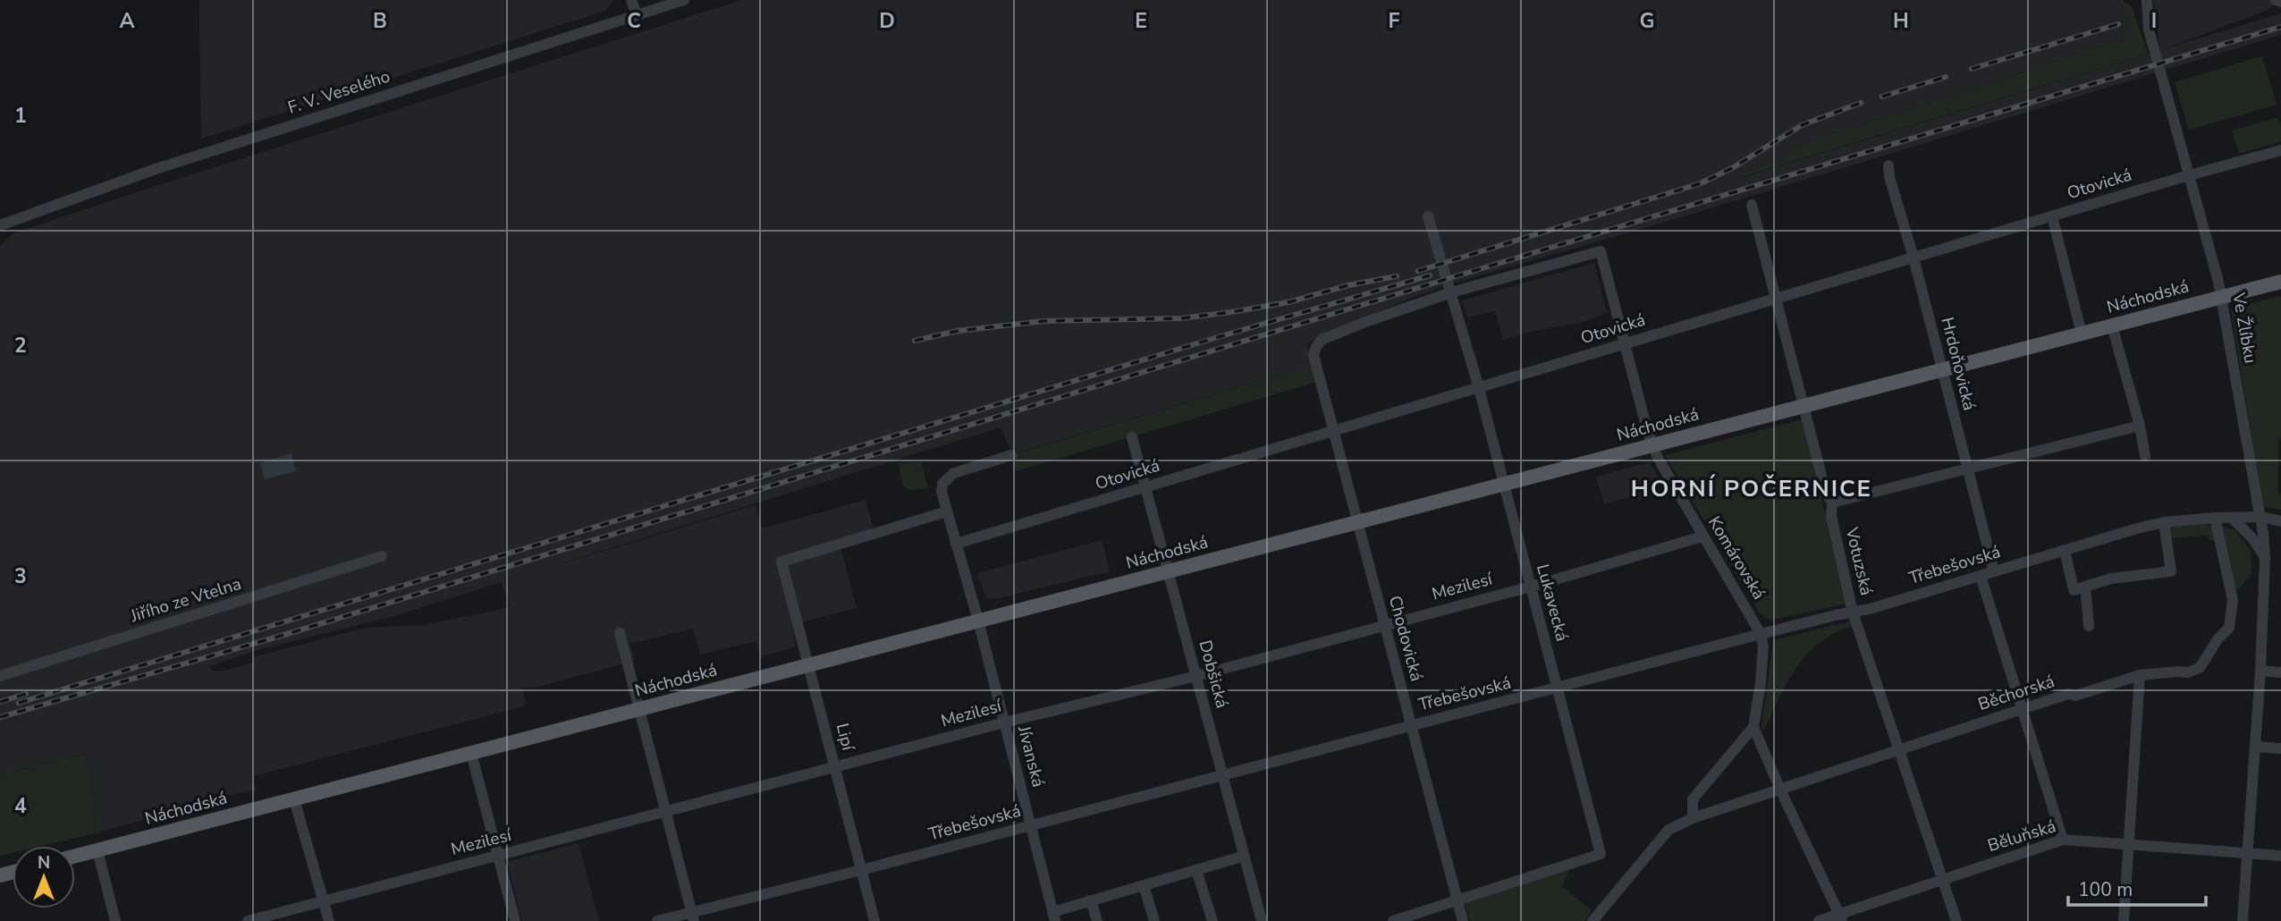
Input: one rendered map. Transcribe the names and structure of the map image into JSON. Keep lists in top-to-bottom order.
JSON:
{
  "streets": {
    "main road": ["Náchodská"],
    "street": [
      "F. V. Veselého",
      "Otovická",
      "Ve Žlíbku",
      "Hrdoňovická",
      "Komárovská",
      "Votuzská",
      "Třebešovská",
      "Mezilesí",
      "Jiřího ze Vtelna",
      "Lukavecká",
      "Chodovická",
      "Dobšická",
      "Běchorská",
      "Lipí",
      "Jívanská",
      "Běluňská"
    ]
  },
  "crossings": [
    ["Otovická", "Ve Žlíbku"],
    ["Otovická", "Hrdoňovická"],
    ["Otovická", "Komárovská"],
    ["Otovická", "Votuzská"],
    ["Otovická", "Lukavecká"],
    ["Otovická", "Chodovická"],
    ["Otovická", "Dobšická"],
    ["Otovická", "Jívanská"],
    ["Náchodská", "Ve Žlíbku"],
    ["Náchodská", "Hrdoňovická"],
    ["Náchodská", "Komárovská"],
    ["Náchodská", "Votuzská"],
    ["Náchodská", "Lukavecká"],
    ["Náchodská", "Chodovická"],
    ["Náchodská", "Dobšická"],
    ["Náchodská", "Lipí"],
    ["Náchodská", "Jívanská"],
    ["Ve Žlíbku", "Třebešovská"],
    ["Ve Žlíbku", "Běluňská"],
    ["Hrdoňovická", "Třebešovská"],
    ["Komárovská", "Třebešovská"],
    ["Komárovská", "Mezilesí"],
    ["Komárovská", "Lukavecká"],
    ["Komárovská", "Chodovická"],
    ["Votuzská", "Třebešovská"],
    ["Votuzská", "Běchorská"],
    ["Votuzská", "Běluňská"],
    ["Třebešovská", "Lukavecká"],
    ["Třebešovská", "Chodovická"],
    ["Třebešovská", "Dobšická"],
    ["Třebešovská", "Běchorská"],
    ["Třebešovská", "Lipí"],
    ["Třebešovská", "Jívanská"],
    ["Mezilesí", "Lukavecká"],
    ["Mezilesí", "Chodovická"],
    ["Mezilesí", "Dobšická"],
    ["Mezilesí", "Lipí"],
    ["Mezilesí", "Jívanská"],
    ["Lukavecká", "Chodovická"],
    ["Lipí", "Jívanská"]
  ],
  "districts": ["HORNÍ POČERNICE"],
  "scale_bar": "100 m",
  "north": "top",
  "grid": {
    "columns": [
      "A",
      "B",
      "C",
      "D",
      "E",
      "F",
      "G",
      "H",
      "I"
    ],
    "rows": [
      "1",
      "2",
      "3",
      "4"
    ]
  }
}
